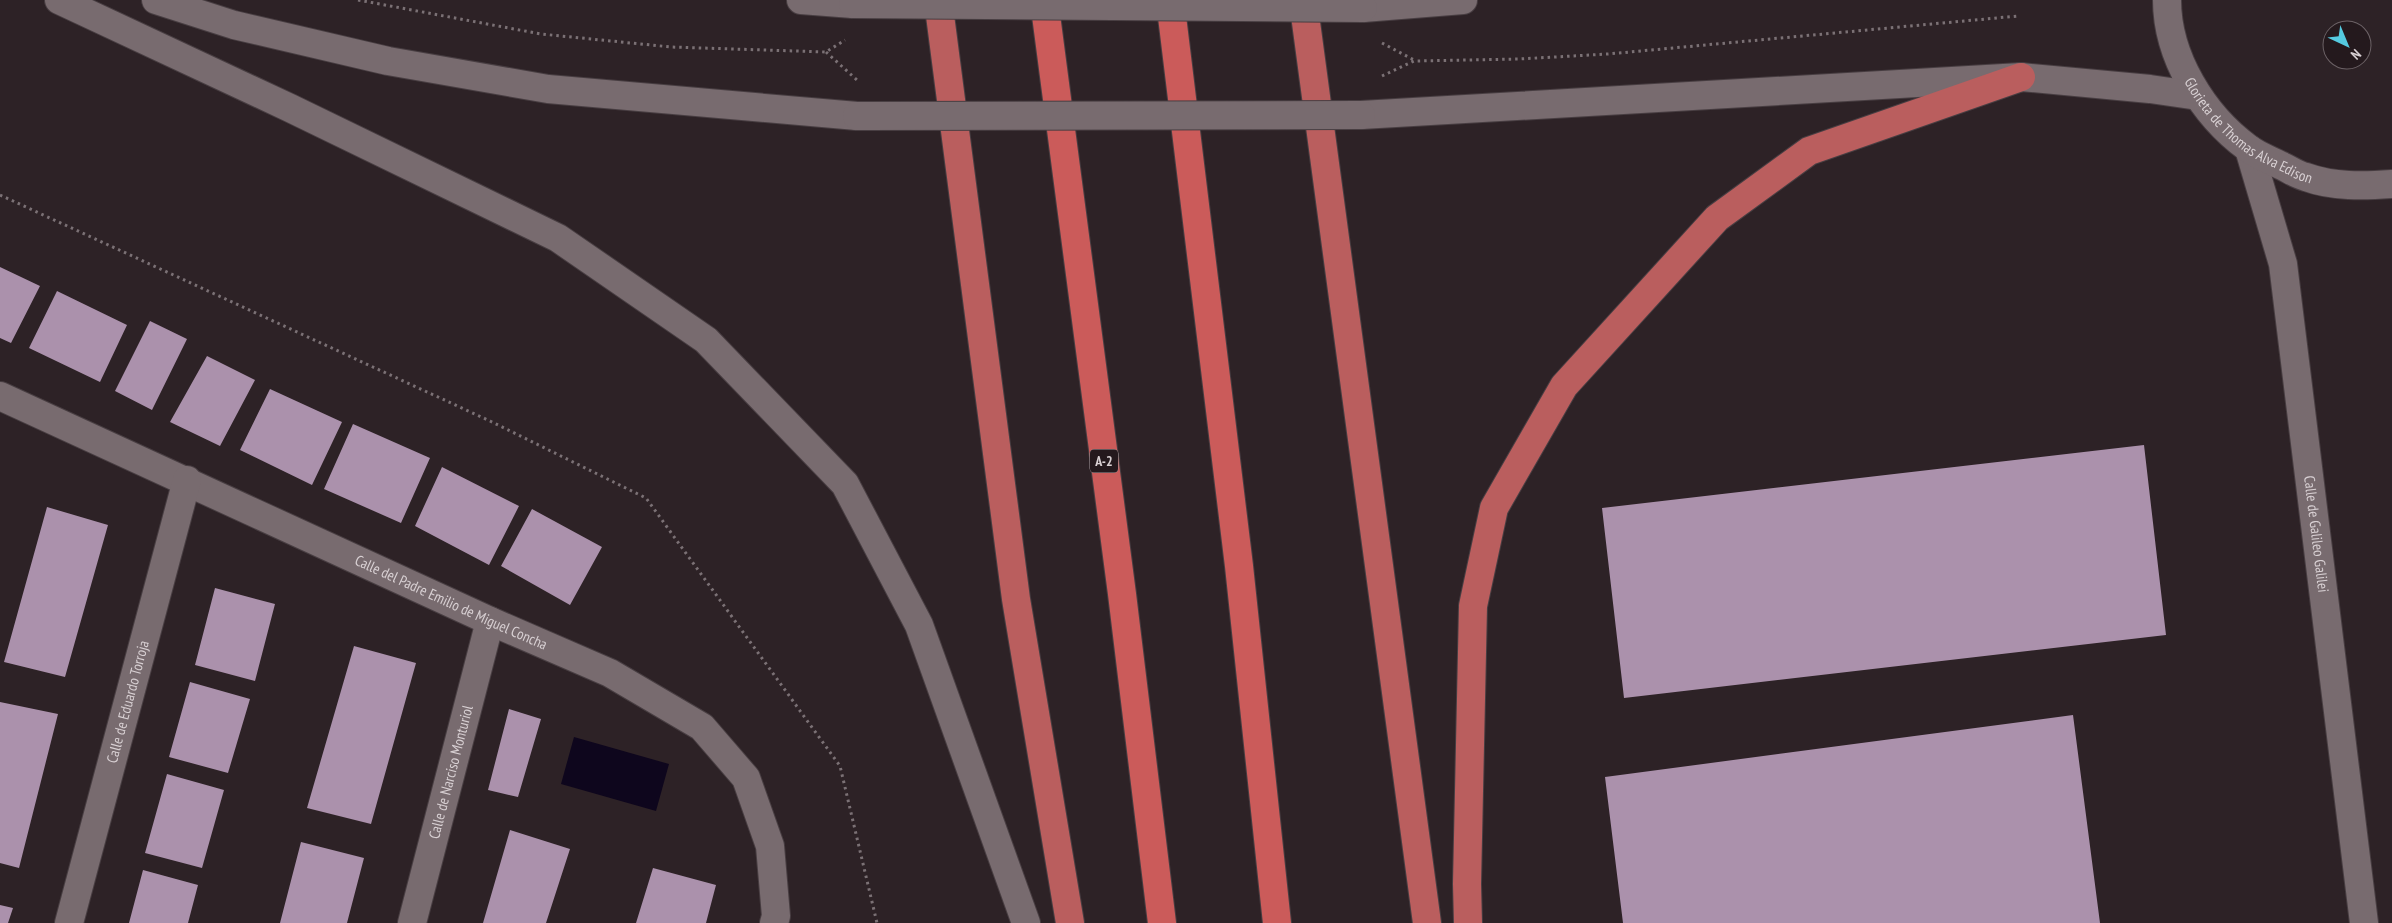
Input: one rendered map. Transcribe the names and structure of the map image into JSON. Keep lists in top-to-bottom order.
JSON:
{
  "streets": {
    "highway": ["A-2"],
    "street": [
      "Glorieta de Thomas Alva Edison",
      "Calle de Galileo Galilei",
      "Calle del Padre Emilio de Miguel Concha",
      "Calle de Eduardo Torroja",
      "Calle de Narciso Monturiol"
    ]
  },
  "crossings": [
    ["Glorieta de Thomas Alva Edison", "Calle de Galileo Galilei"],
    ["Calle del Padre Emilio de Miguel Concha", "Calle de Eduardo Torroja"],
    ["Calle del Padre Emilio de Miguel Concha", "Calle de Narciso Monturiol"]
  ],
  "north": "bottom right"
}
